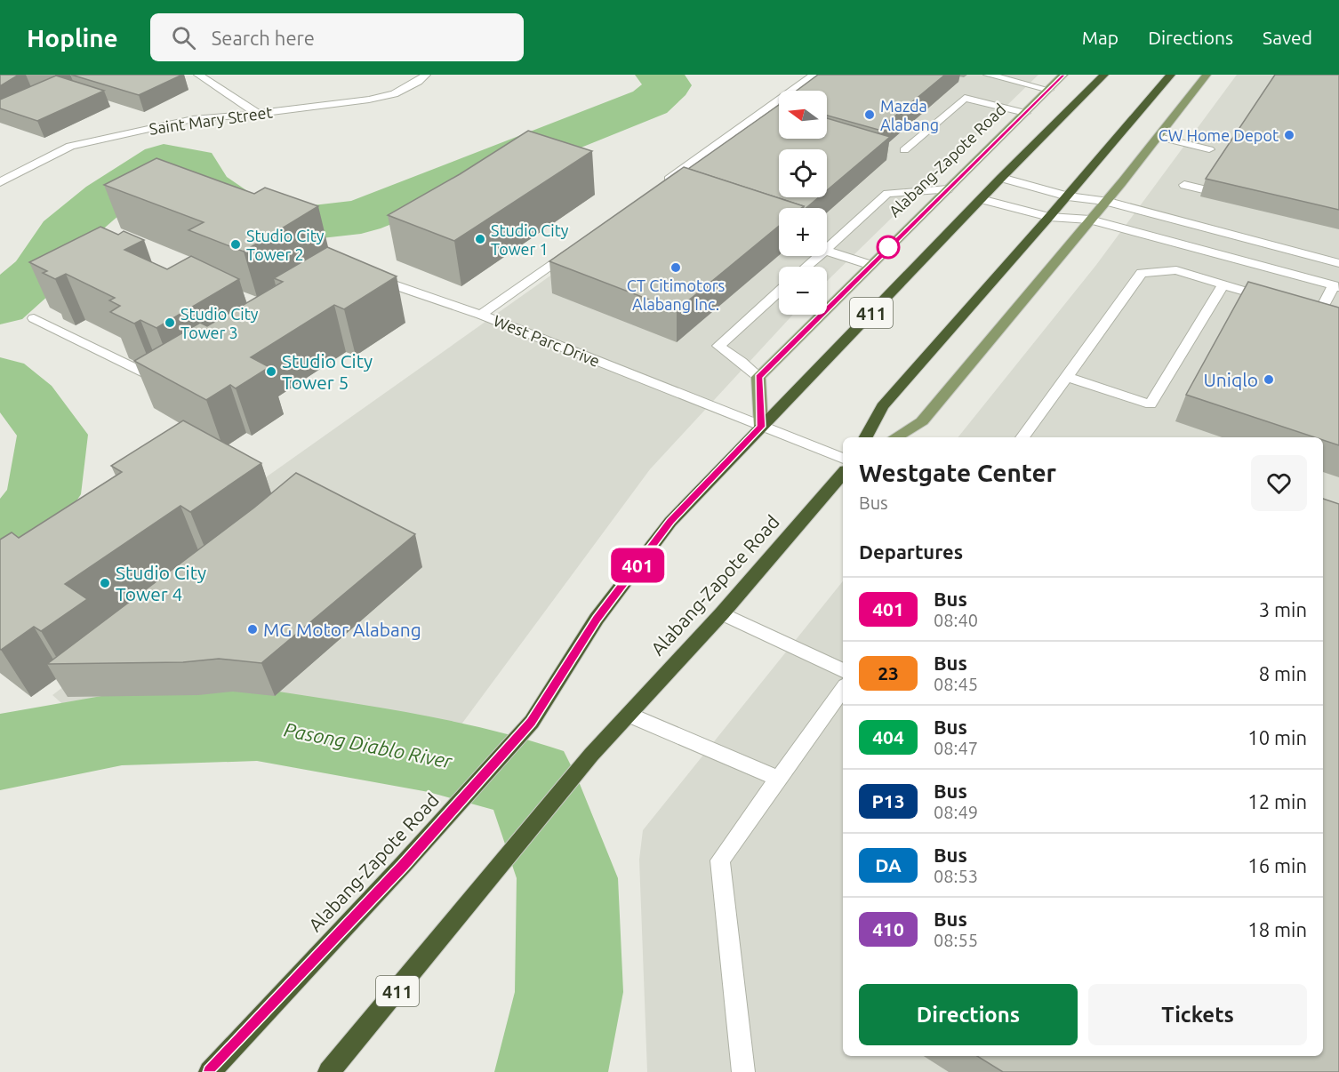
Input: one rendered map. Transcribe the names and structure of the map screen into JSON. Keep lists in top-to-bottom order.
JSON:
{
  "streets": {
    "highway": ["Alabang-Zapote Road", "411"],
    "street": ["Saint Mary Street", "West Parc Drive"]
  },
  "crossings": [
    ["Alabang-Zapote Road", "West Parc Drive"]
  ],
  "water": ["Pasong Diablo River"],
  "places": [
    "Mazda Alabang",
    "CW Home Depot",
    "Studio City Tower 1",
    "Studio City Tower 2",
    "CT Citimotors Alabang Inc.",
    "Studio City Tower 3",
    "Studio City Tower 5",
    "Uniqlo",
    "Studio City Tower 4",
    "MG Motor Alabang"
  ],
  "lines": ["bus line 401"],
  "north": "left",
  "page": {
    "header": "Hopline",
    "search": "Search here",
    "nav": ["Map", "Directions", "Saved"],
    "on_map": "401",
    "map_buttons": ["+", "−"],
    "heading": [
      ["Westgate Center", "Bus"],
      "Departures"
    ],
    "list": [
      {
        "mark": "401",
        "name": "Bus",
        "note": "08:40",
        "value": "3 min"
      },
      {
        "mark": "23",
        "name": "Bus",
        "note": "08:45",
        "value": "8 min"
      },
      {
        "mark": "404",
        "name": "Bus",
        "note": "08:47",
        "value": "10 min"
      },
      {
        "mark": "P13",
        "name": "Bus",
        "note": "08:49",
        "value": "12 min"
      },
      {
        "mark": "DA",
        "name": "Bus",
        "note": "08:53",
        "value": "16 min"
      },
      {
        "mark": "410",
        "name": "Bus",
        "note": "08:55",
        "value": "18 min"
      }
    ],
    "buttons": ["Directions", "Tickets"]
  }
}
